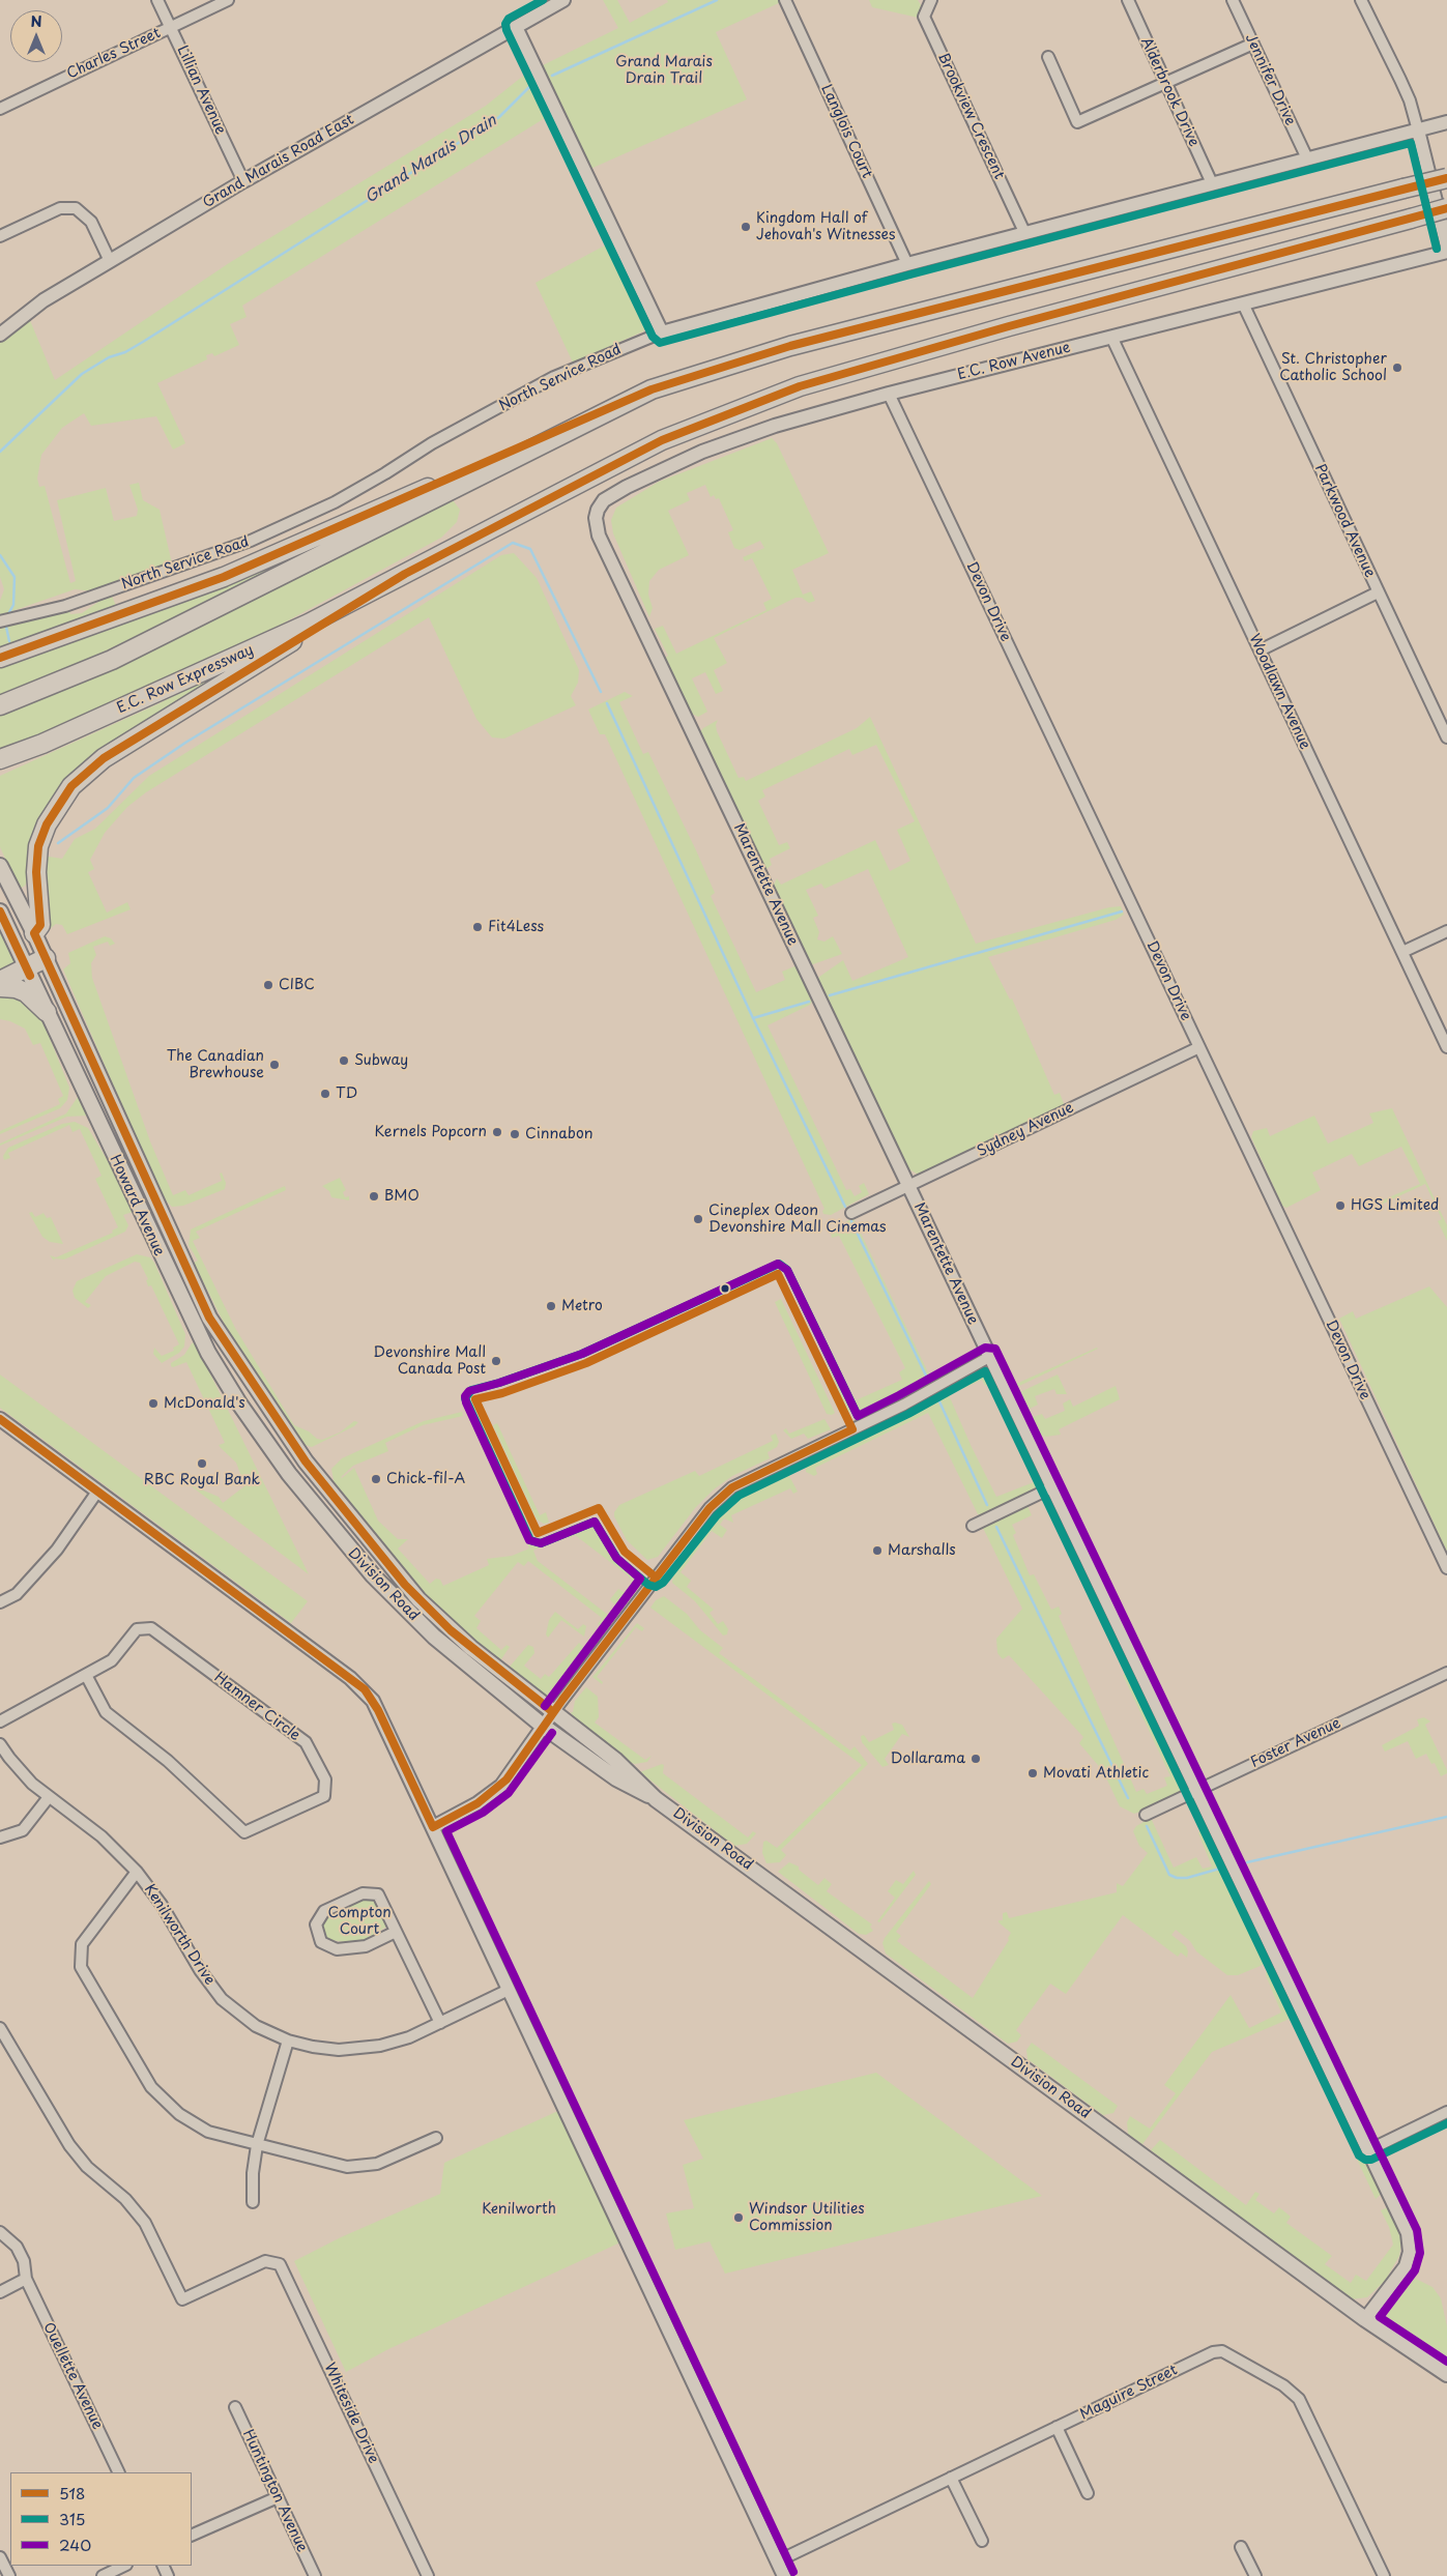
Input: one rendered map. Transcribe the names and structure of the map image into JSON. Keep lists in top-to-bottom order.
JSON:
{
  "streets": {
    "highway": ["E.C. Row Expressway"],
    "main road": ["Howard Avenue", "Division Road"],
    "street": [
      "Charles Street",
      "Jennifer Drive",
      "Lillian Avenue",
      "Alderbrook Drive",
      "Brookview Crescent",
      "Langlois Court",
      "Grand Marais Road East",
      "E.C. Row Avenue",
      "North Service Road",
      "Parkwood Avenue",
      "Devon Drive",
      "Woodlawn Avenue",
      "Marentette Avenue",
      "Sydney Avenue",
      "Hamner Circle",
      "Foster Avenue",
      "Kenilworth Drive",
      "Ouellette Avenue",
      "Maguire Street",
      "Whiteside Drive",
      "Huntington Avenue"
    ]
  },
  "crossings": [
    ["Charles Street", "Lillian Avenue"],
    ["Jennifer Drive", "North Service Road"],
    ["Lillian Avenue", "Grand Marais Road East"],
    ["Alderbrook Drive", "North Service Road"],
    ["Brookview Crescent", "North Service Road"],
    ["Langlois Court", "North Service Road"],
    ["E.C. Row Avenue", "Parkwood Avenue"],
    ["E.C. Row Avenue", "Devon Drive"],
    ["E.C. Row Avenue", "Woodlawn Avenue"],
    ["E.C. Row Avenue", "Marentette Avenue"],
    ["Devon Drive", "Sydney Avenue"],
    ["Marentette Avenue", "Sydney Avenue"],
    ["Marentette Avenue", "Division Road"],
    ["Marentette Avenue", "Foster Avenue"],
    ["Howard Avenue", "Division Road"]
  ],
  "water": ["Grand Marais Drain"],
  "parks": ["Grand Marais Drain Trail", "Compton Court", "Kenilworth"],
  "places": [
    "Kingdom Hall of Jehovah's Witnesses",
    "St. Christopher Catholic School",
    "Fit4Less",
    "CIBC",
    "Subway",
    "The Canadian Brewhouse",
    "TD",
    "Kernels Popcorn",
    "Cinnabon",
    "BMO",
    "HGS Limited",
    "Cineplex Odeon Devonshire Mall Cinemas",
    "Metro",
    "Devonshire Mall Canada Post",
    "McDonald's",
    "RBC Royal Bank",
    "Chick-fil-A",
    "Marshalls",
    "Dollarama",
    "Movati Athletic",
    "Windsor Utilities Commission"
  ],
  "lines": ["transit line 315", "transit line 518", "transit line 240"],
  "legend": ["518", "315", "240"],
  "north": "top"
}
